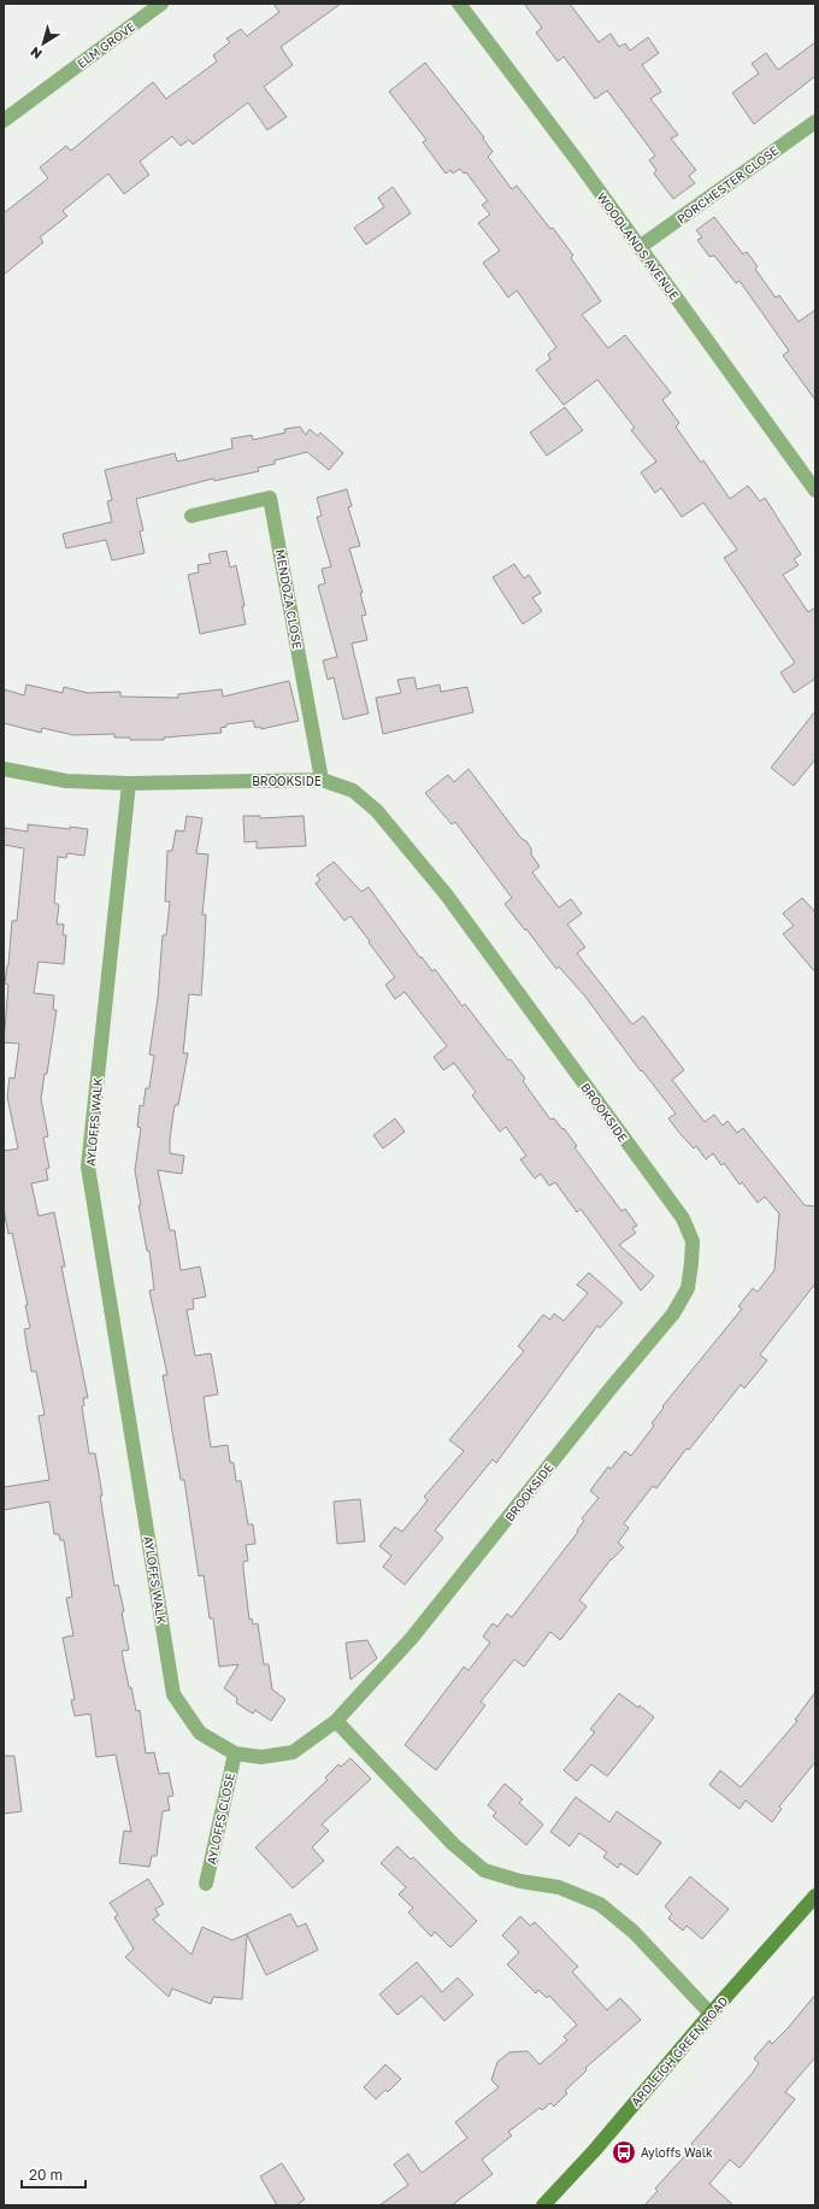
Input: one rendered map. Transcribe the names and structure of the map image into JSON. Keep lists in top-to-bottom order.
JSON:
{
  "streets": {
    "street": [
      "ELM GROVE",
      "PORCHESTER CLOSE",
      "WOODLANDS AVENUE",
      "MENDOZA CLOSE",
      "BROOKSIDE",
      "AYLOFFS WALK",
      "AYLOFFS CLOSE",
      "ARDLEIGH GREEN ROAD"
    ]
  },
  "crossings": [
    ["PORCHESTER CLOSE", "WOODLANDS AVENUE"],
    ["MENDOZA CLOSE", "BROOKSIDE"],
    ["BROOKSIDE", "AYLOFFS WALK"],
    ["AYLOFFS WALK", "AYLOFFS CLOSE"]
  ],
  "places": {
    "bus stop": ["Ayloffs Walk"]
  },
  "scale_bar": "20 m",
  "north": "bottom left"
}
